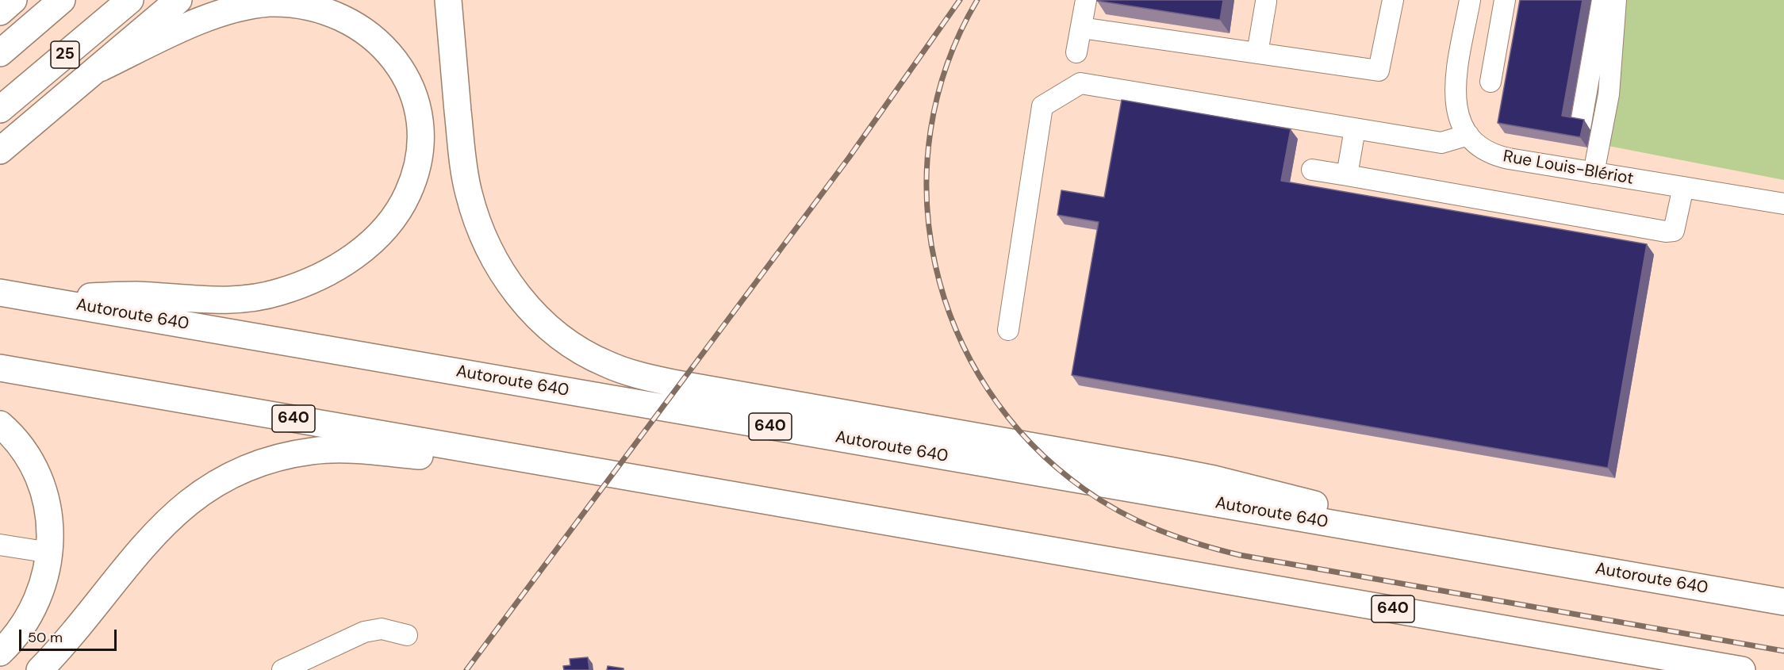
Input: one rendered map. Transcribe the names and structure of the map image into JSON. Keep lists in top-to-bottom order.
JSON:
{
  "streets": {
    "highway": ["25", "Autoroute 640", "640"],
    "street": ["Rue Louis-Blériot"]
  },
  "scale_bar": "50 m"
}
